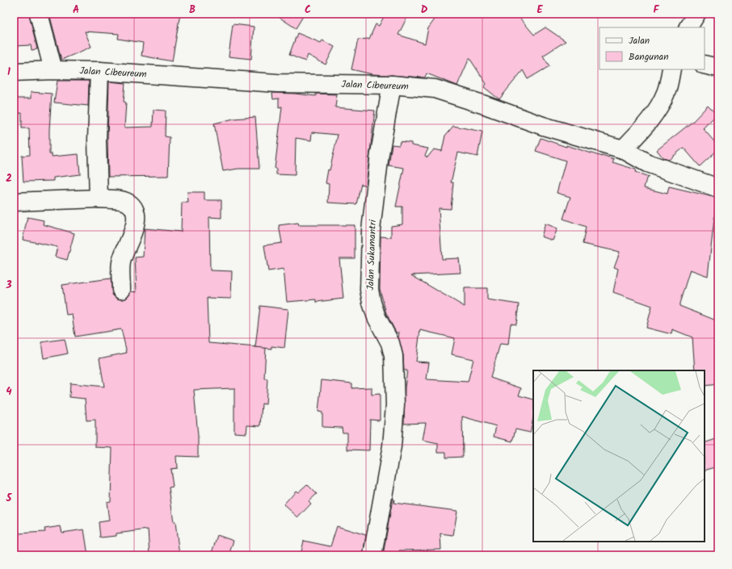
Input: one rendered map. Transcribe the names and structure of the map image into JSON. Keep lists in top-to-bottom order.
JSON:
{
  "streets": {
    "street": ["Jalan Cibeureum", "Jalan Sukamantri"]
  },
  "crossings": [
    ["Jalan Cibeureum", "Jalan Sukamantri"]
  ],
  "legend": ["Jalan", "Bangunan"],
  "grid": {
    "columns": [
      "A",
      "B",
      "C",
      "D",
      "E",
      "F"
    ],
    "rows": [
      "1",
      "2",
      "3",
      "4",
      "5"
    ]
  }
}
